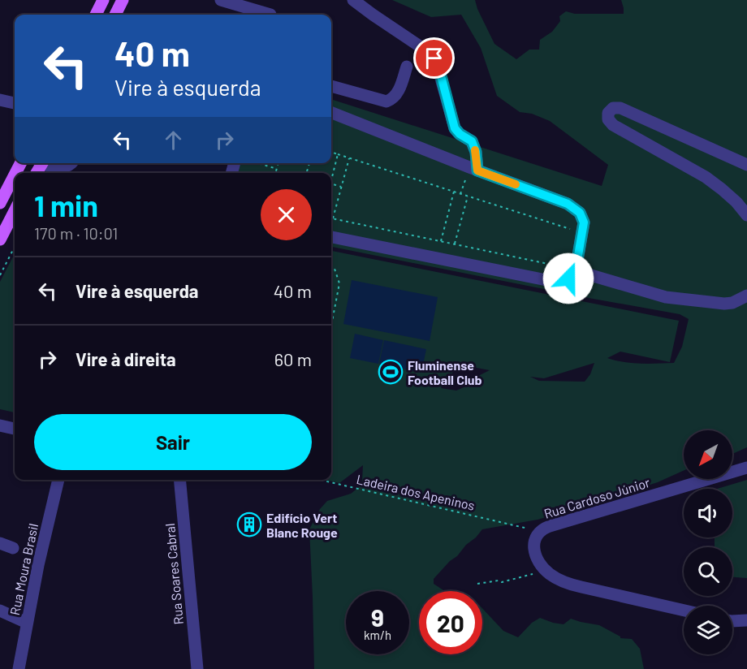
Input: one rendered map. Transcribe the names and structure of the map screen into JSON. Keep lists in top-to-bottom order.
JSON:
{
  "streets": {
    "street": ["Rua Cardoso Júnior", "Rua Moura Brasil", "Rua Soares Cabral"],
    "path": ["Ladeira dos Apeninos"]
  },
  "places": {
    "sports": ["Fluminense Football Club"],
    "building": ["Edifício Vert Blanc Rouge"]
  },
  "north": "bottom left",
  "page": {
    "turn": ["40 m", "Vire à esquerda"],
    "heading": ["1 min", "170 m · 10:01"],
    "list": [
      {
        "name": "Vire à esquerda",
        "value": "40 m"
      },
      {
        "name": "Vire à direita",
        "value": "60 m"
      }
    ],
    "buttons": "Sair",
    "speed": "9 km/h",
    "limit": "20"
  }
}
